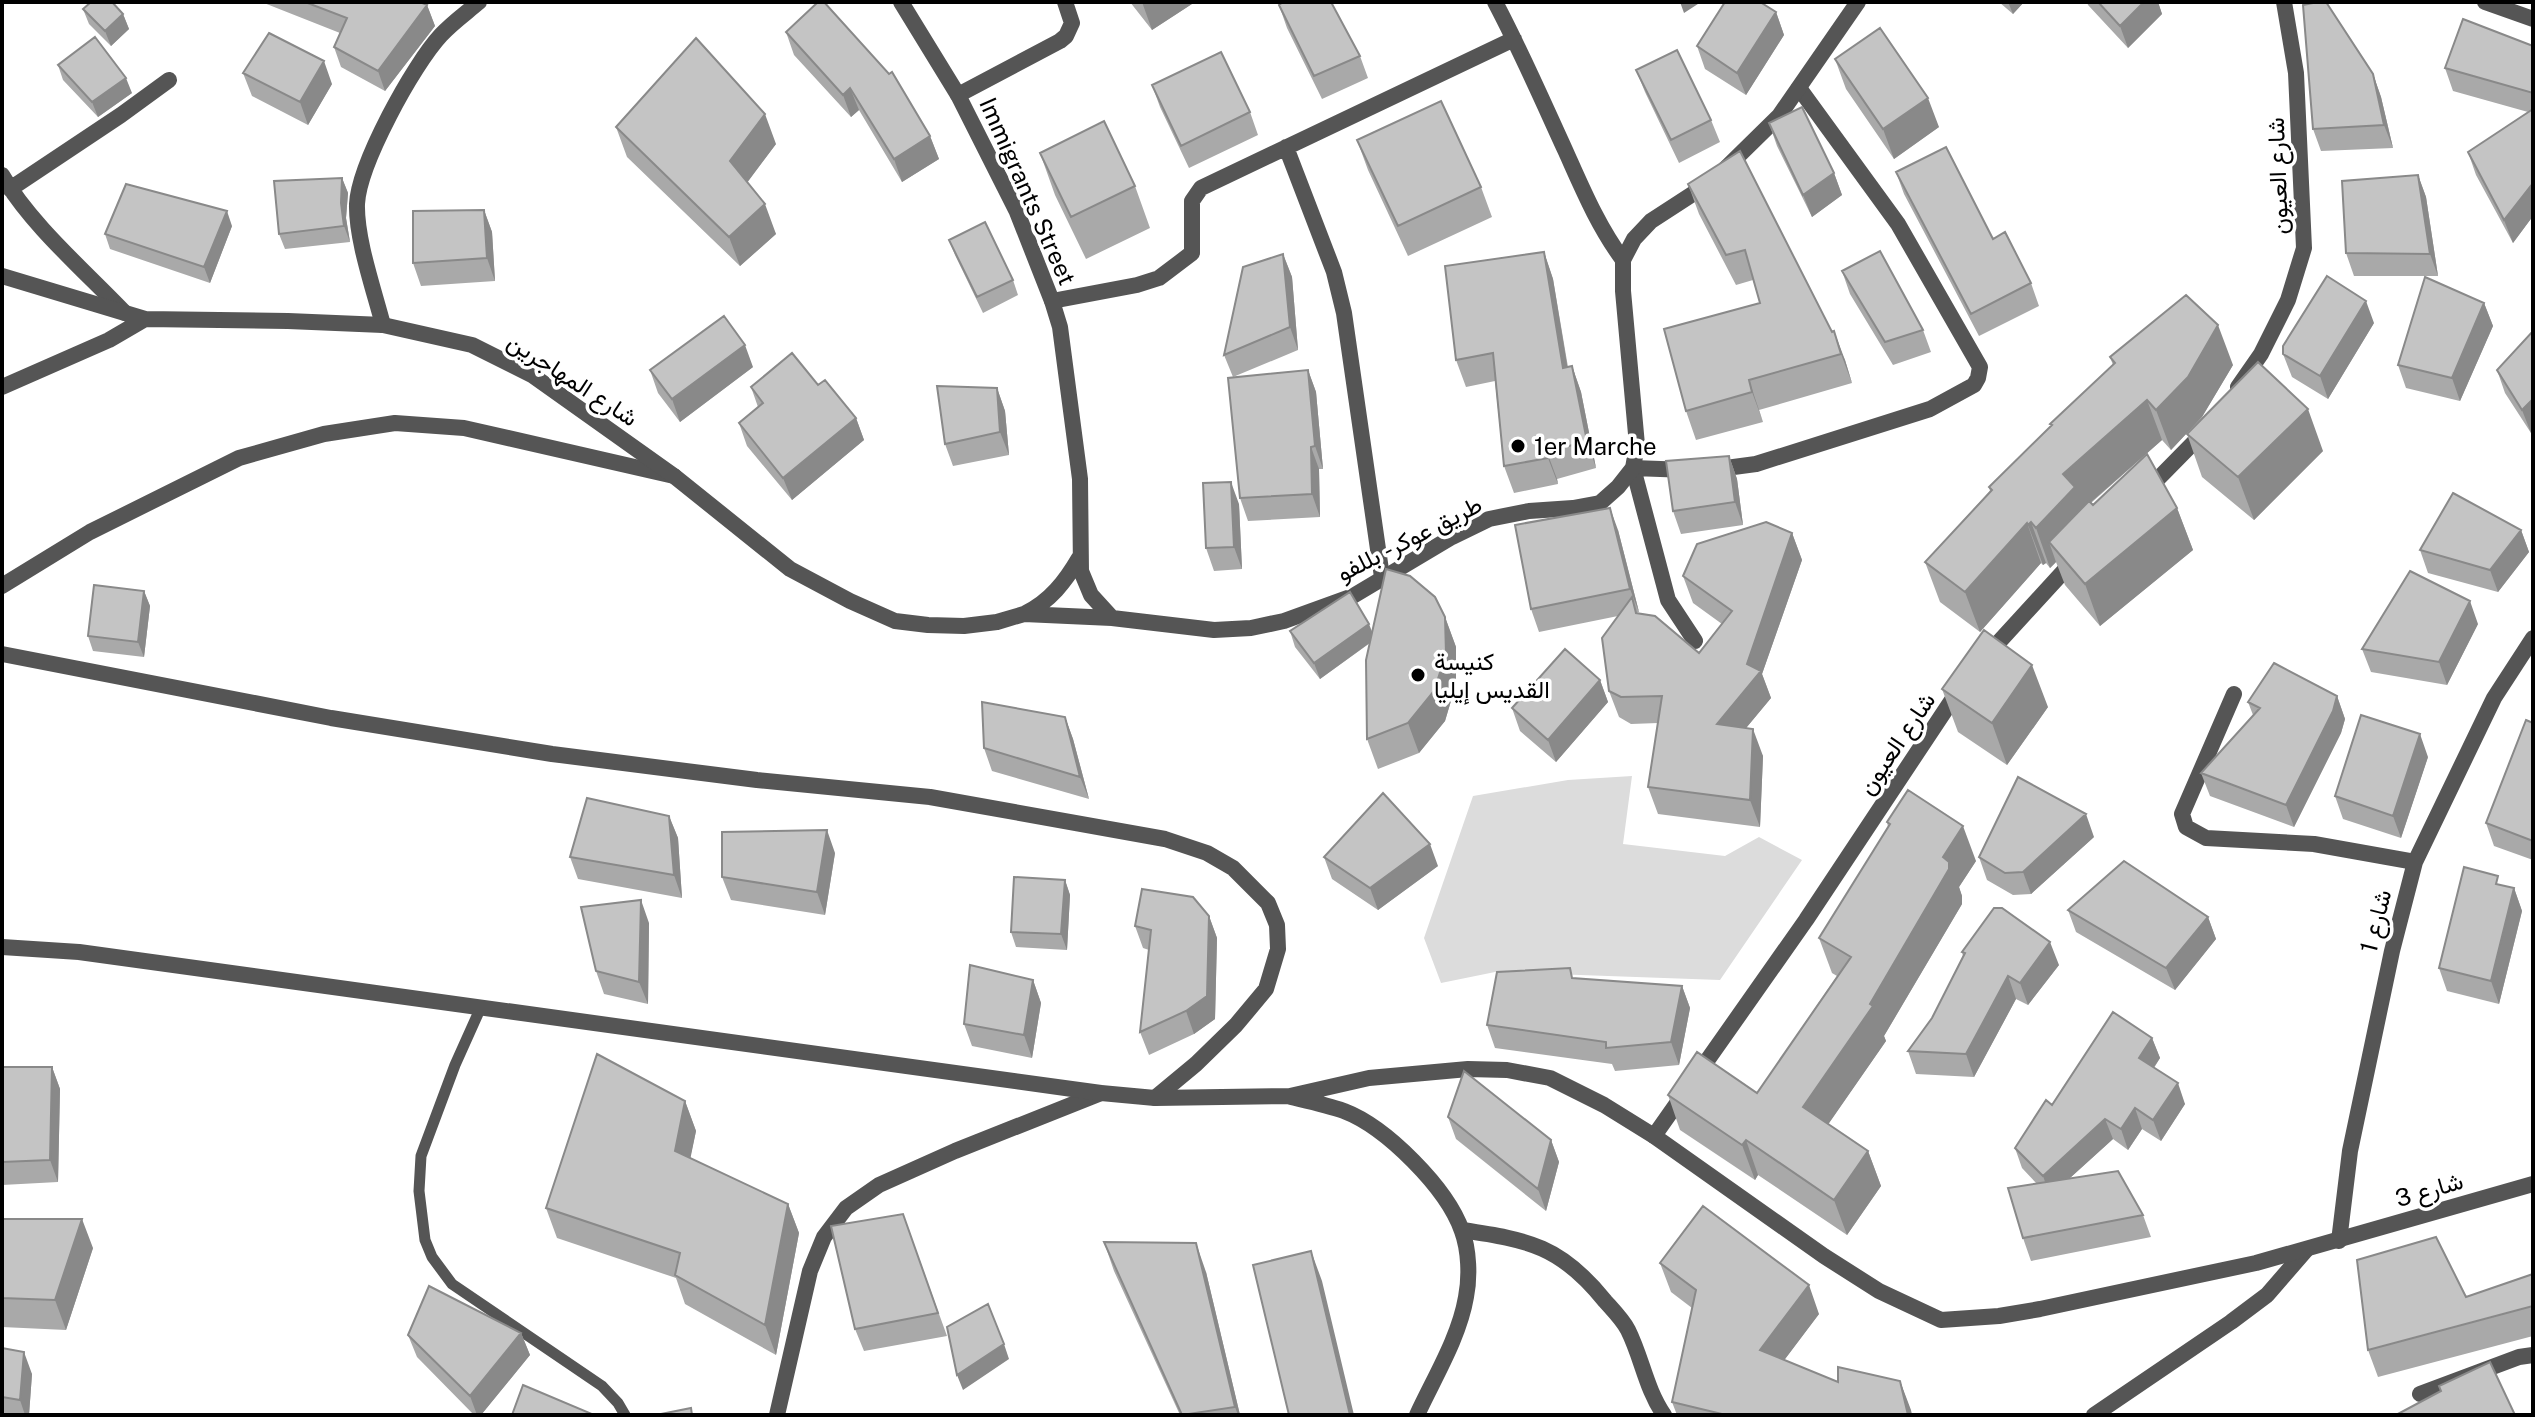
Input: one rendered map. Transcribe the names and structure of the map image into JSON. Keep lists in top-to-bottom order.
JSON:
{
  "streets": {
    "street": [
      "شارع العيون",
      "Immigrants Street",
      "شارع المهاجرين",
      "طريق عوكر - بللفو",
      "شارع 1",
      "شارع 3"
    ]
  },
  "crossings": [
    ["شارع العيون", "شارع 3"],
    ["Immigrants Street", "شارع المهاجرين"],
    ["Immigrants Street", "طريق عوكر - بللفو"],
    ["شارع المهاجرين", "طريق عوكر - بللفو"],
    ["شارع 1", "شارع 3"]
  ],
  "places": ["1er Marche", "كنيسة القديس إيليا"]
}
